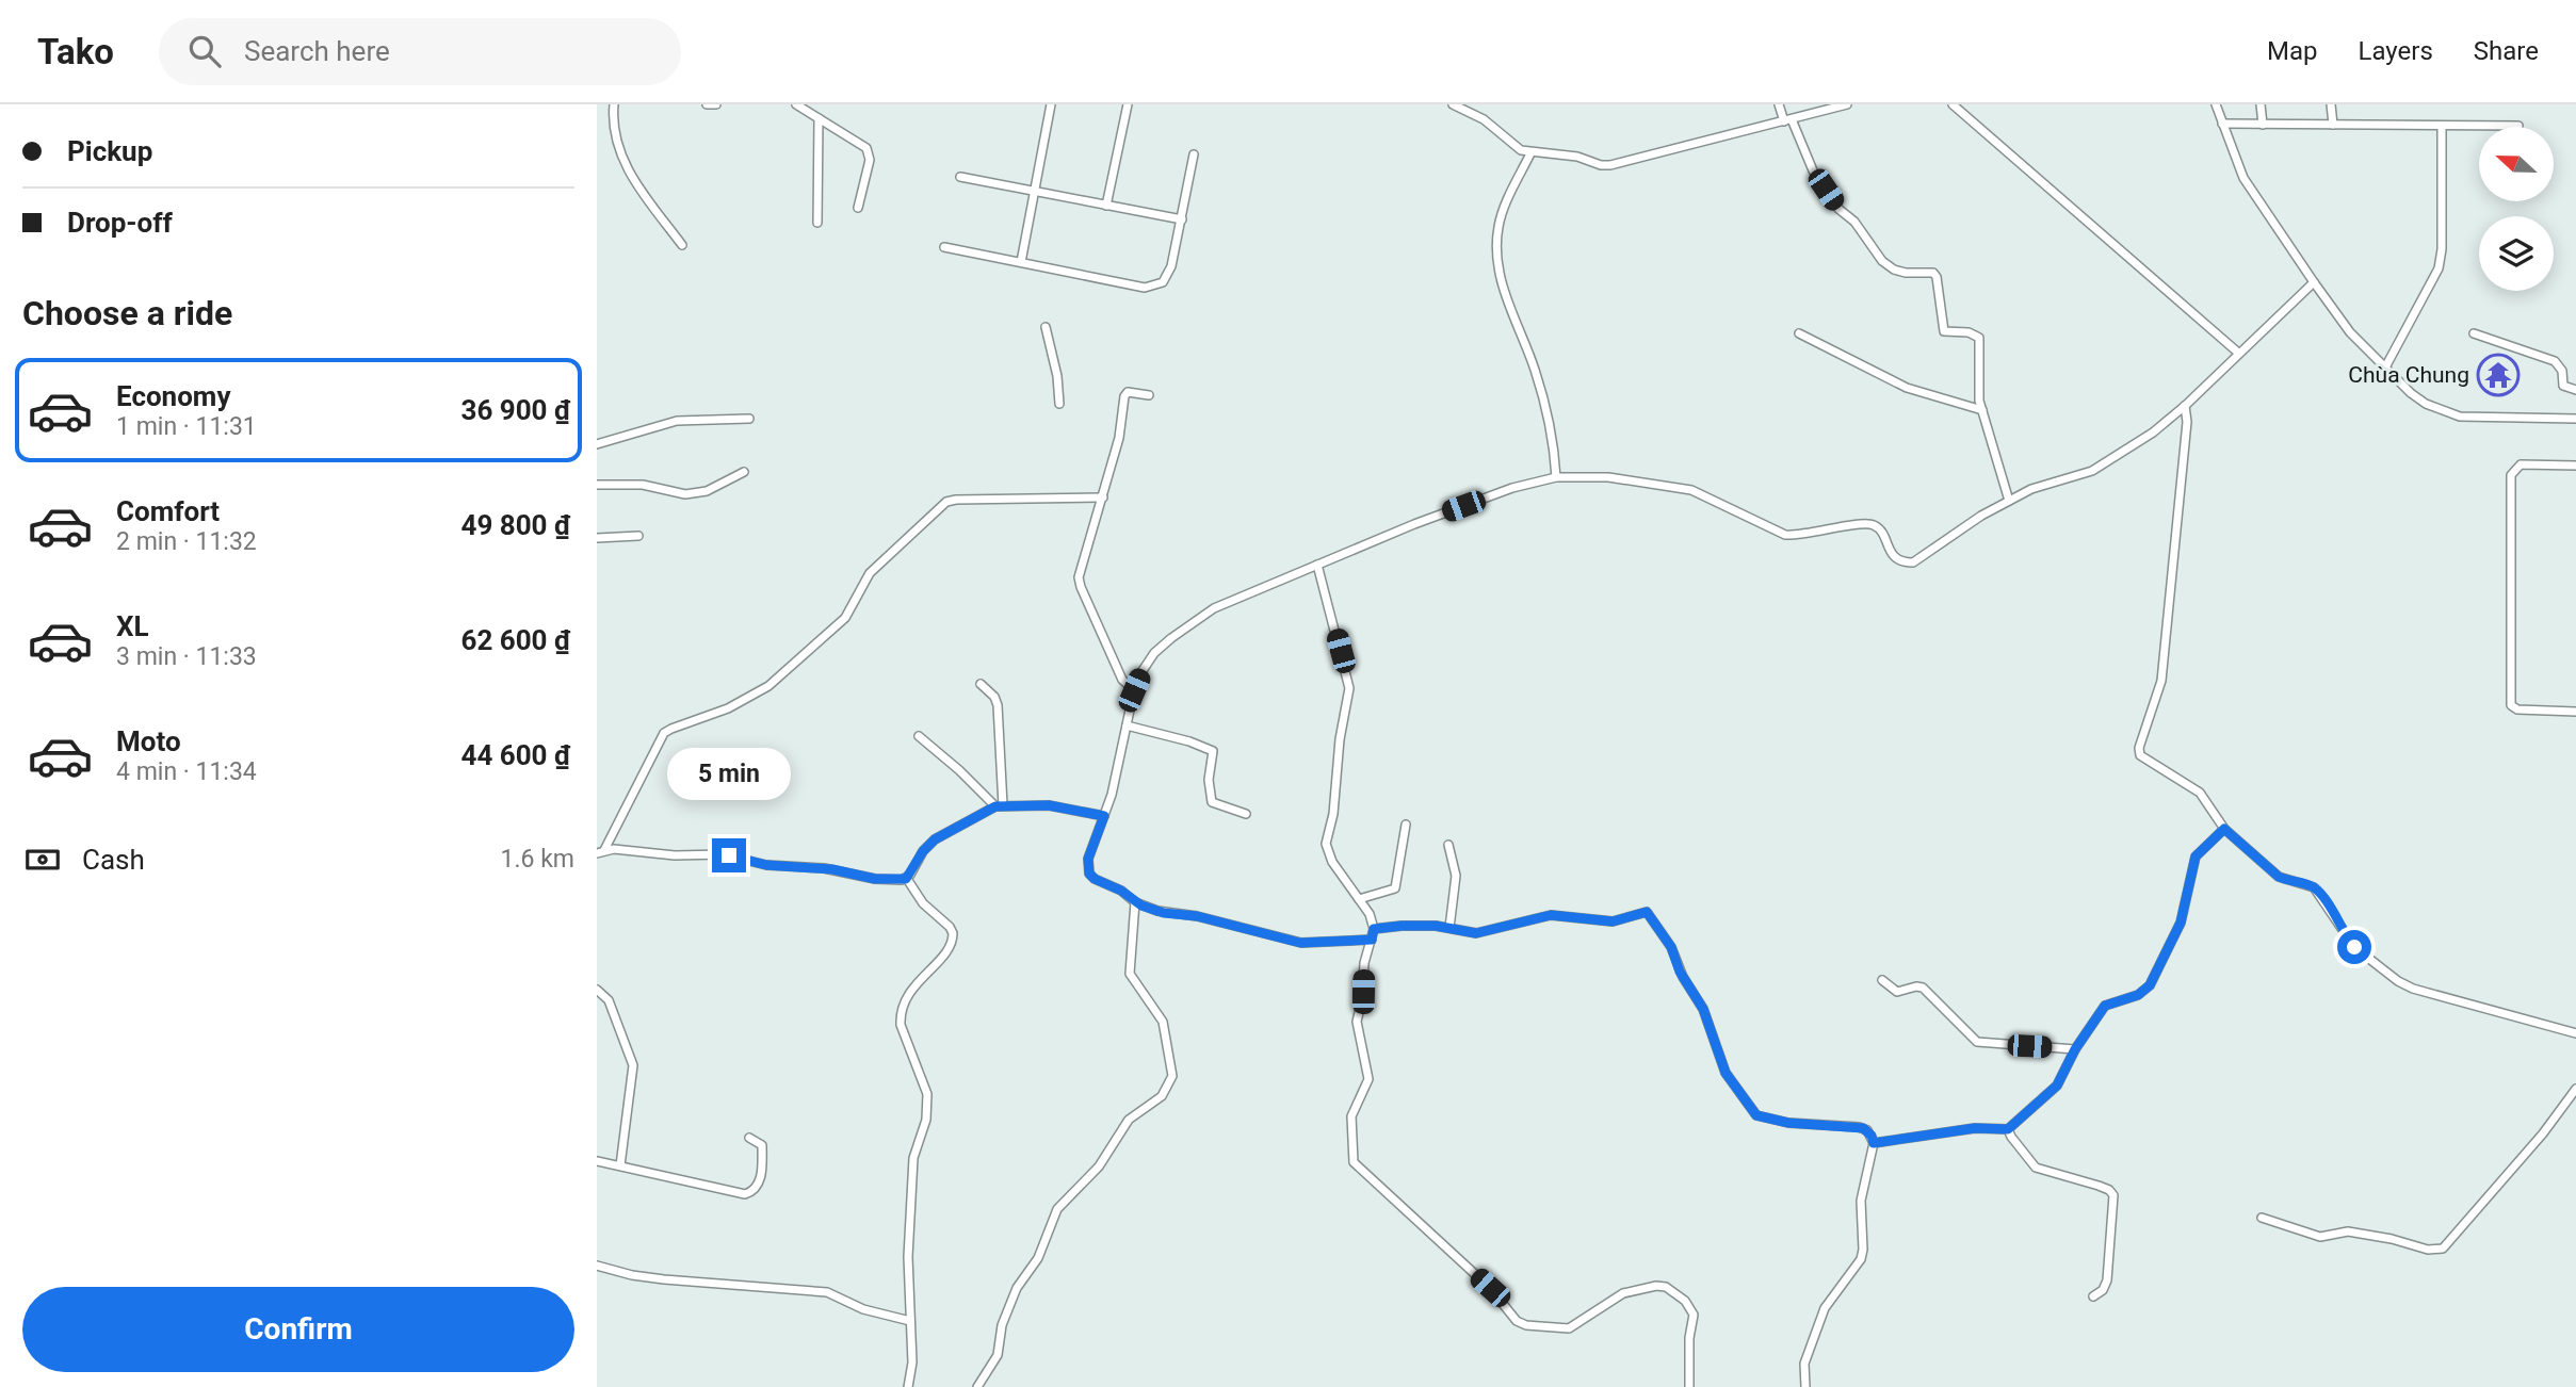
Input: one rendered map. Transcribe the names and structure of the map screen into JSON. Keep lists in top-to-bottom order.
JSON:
{
  "places": {
    "temple": ["Chùa Chung"]
  },
  "north": "left",
  "page": {
    "header": "Tako",
    "search": "Search here",
    "nav": ["Map", "Layers", "Share"],
    "banner": ["Pickup", "Drop-off"],
    "heading": "Choose a ride",
    "list": [
      {
        "name": "Economy",
        "note": "1 min · 11:31",
        "value": "36 900 ₫"
      },
      {
        "name": "Comfort",
        "note": "2 min · 11:32",
        "value": "49 800 ₫"
      },
      {
        "name": "XL",
        "note": "3 min · 11:33",
        "value": "62 600 ₫"
      },
      {
        "name": "Moto",
        "note": "4 min · 11:34",
        "value": "44 600 ₫"
      }
    ],
    "bubble": "5 min",
    "pay": ["Cash", "1.6 km"],
    "buttons": "Confirm"
  }
}
